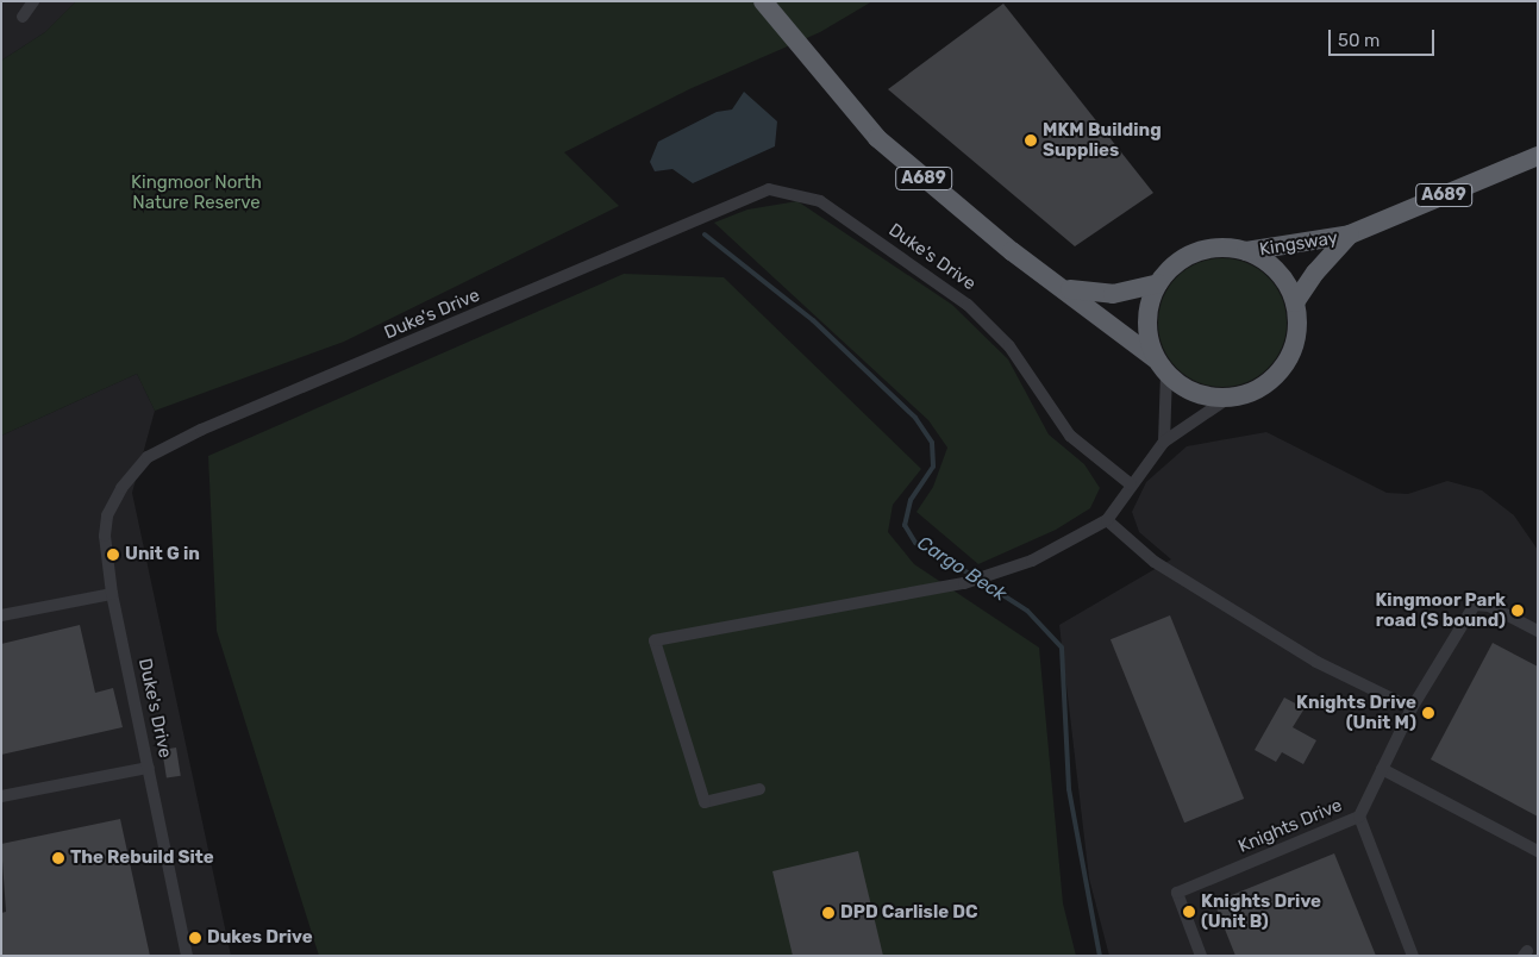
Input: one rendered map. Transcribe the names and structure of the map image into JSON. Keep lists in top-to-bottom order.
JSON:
{
  "streets": {
    "highway": ["A689", "Kingsway"],
    "street": ["Duke's Drive", "Knights Drive"]
  },
  "crossings": [
    ["A689", "Kingsway"]
  ],
  "water": ["Cargo Beck"],
  "parks": ["Kingmoor North Nature Reserve"],
  "places": [
    "MKM Building Supplies",
    "Unit G in",
    "Kingmoor Park road (S bound)",
    "Knights Drive (Unit M)",
    "The Rebuild Site",
    "Knights Drive (Unit B)",
    "DPD Carlisle DC",
    "Dukes Drive"
  ],
  "scale_bar": "50 m"
}
